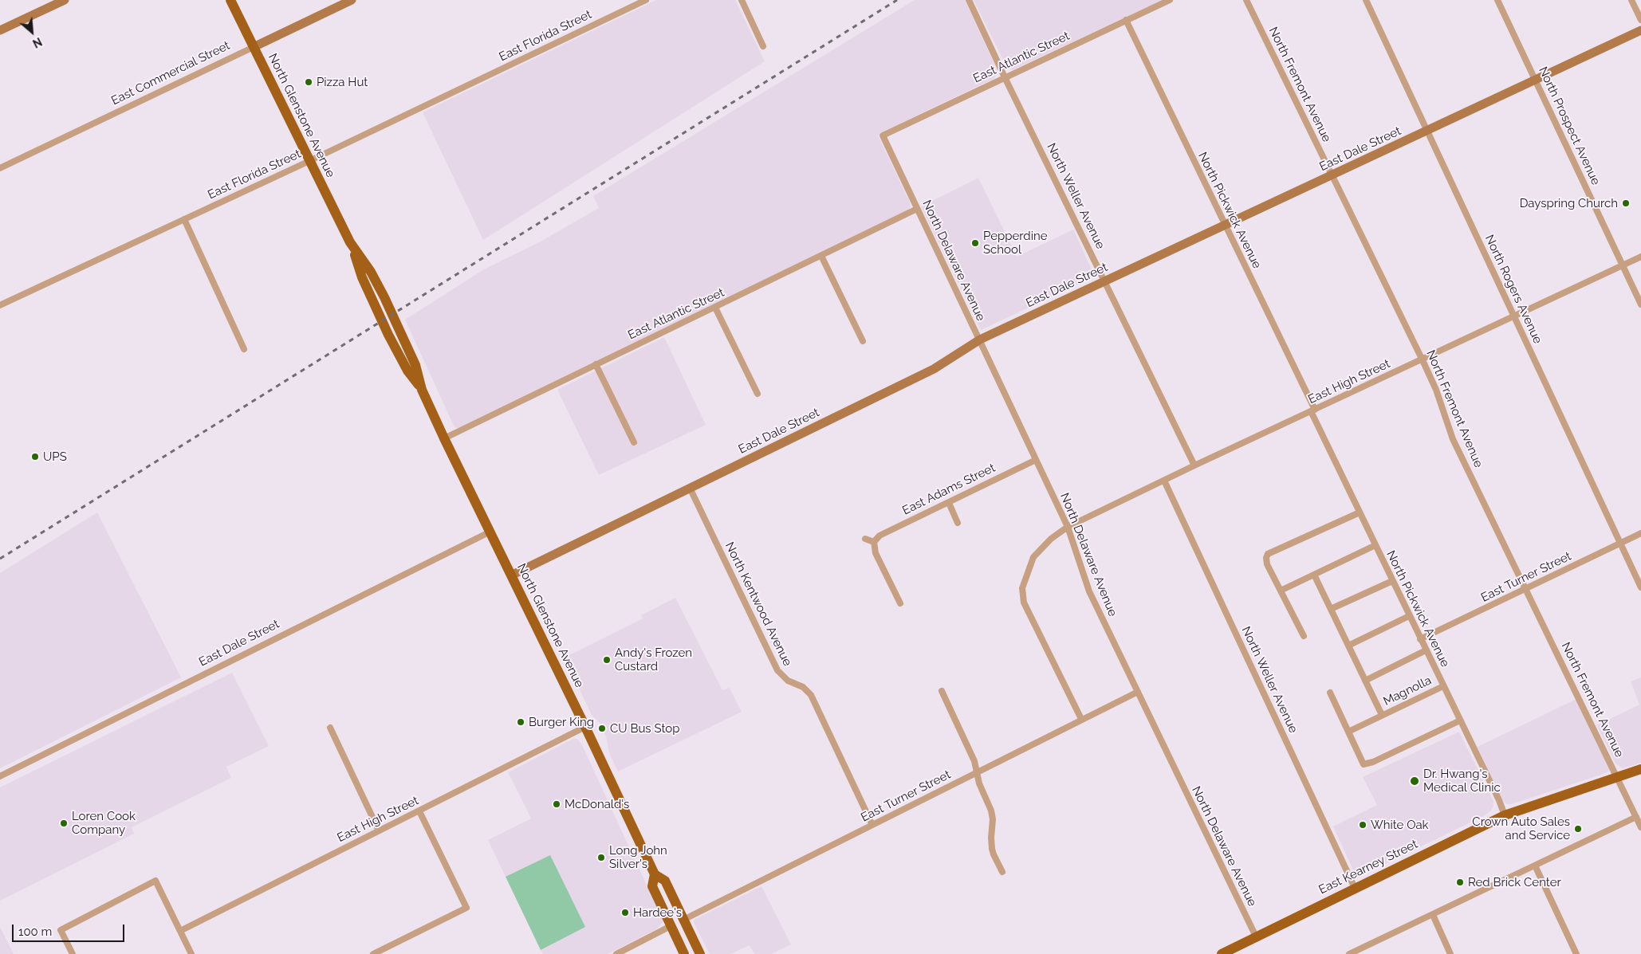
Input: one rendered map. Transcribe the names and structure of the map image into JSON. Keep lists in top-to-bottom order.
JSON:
{
  "streets": {
    "main road": ["North Glenstone Avenue", "East Kearney Street"],
    "street": [
      "East Florida Street",
      "East Atlantic Street",
      "East Commercial Street",
      "North Fremont Avenue",
      "North Prospect Avenue",
      "East Dale Street",
      "North Weller Avenue",
      "North Pickwick Avenue",
      "North Delaware Avenue",
      "North Rogers Avenue",
      "East High Street",
      "East Adams Street",
      "East Turner Street",
      "North Kentwood Avenue",
      "Magnolla"
    ]
  },
  "crossings": [
    ["East Florida Street", "North Glenstone Avenue"],
    ["East Atlantic Street", "North Glenstone Avenue"],
    ["East Atlantic Street", "North Weller Avenue"],
    ["East Atlantic Street", "North Pickwick Avenue"],
    ["East Atlantic Street", "North Delaware Avenue"],
    ["East Commercial Street", "North Glenstone Avenue"],
    ["North Fremont Avenue", "East Dale Street"],
    ["North Fremont Avenue", "East High Street"],
    ["North Fremont Avenue", "East Turner Street"],
    ["North Fremont Avenue", "East Kearney Street"],
    ["North Glenstone Avenue", "East Dale Street"],
    ["North Glenstone Avenue", "East High Street"],
    ["North Glenstone Avenue", "East Turner Street"],
    ["North Prospect Avenue", "East Dale Street"],
    ["North Prospect Avenue", "East High Street"],
    ["East Dale Street", "North Weller Avenue"],
    ["East Dale Street", "North Pickwick Avenue"],
    ["East Dale Street", "North Delaware Avenue"],
    ["East Dale Street", "North Rogers Avenue"],
    ["East Dale Street", "North Kentwood Avenue"],
    ["North Weller Avenue", "East High Street"],
    ["North Weller Avenue", "East Kearney Street"],
    ["North Pickwick Avenue", "East High Street"],
    ["North Pickwick Avenue", "East Turner Street"],
    ["North Pickwick Avenue", "Magnolla"],
    ["North Pickwick Avenue", "East Kearney Street"],
    ["North Delaware Avenue", "East High Street"],
    ["North Delaware Avenue", "East Adams Street"],
    ["North Delaware Avenue", "East Turner Street"],
    ["North Delaware Avenue", "East Kearney Street"],
    ["North Rogers Avenue", "East High Street"],
    ["North Rogers Avenue", "East Turner Street"],
    ["East High Street", "East Turner Street"],
    ["East Turner Street", "North Kentwood Avenue"]
  ],
  "places": [
    "Pizza Hut",
    "Dayspring Church",
    "Pepperdine School",
    "UPS",
    "Andy's Frozen Custard",
    "Burger King",
    "CU Bus Stop",
    "Dr. Hwang's Medical Clinic",
    "McDonald's",
    "Loren Cook Company",
    "White Oak",
    "Crown Auto Sales and Service",
    "Long John Silver's",
    "Red Brick Center",
    "Hardee's"
  ],
  "scale_bar": "100 m",
  "north": "bottom right"
}
